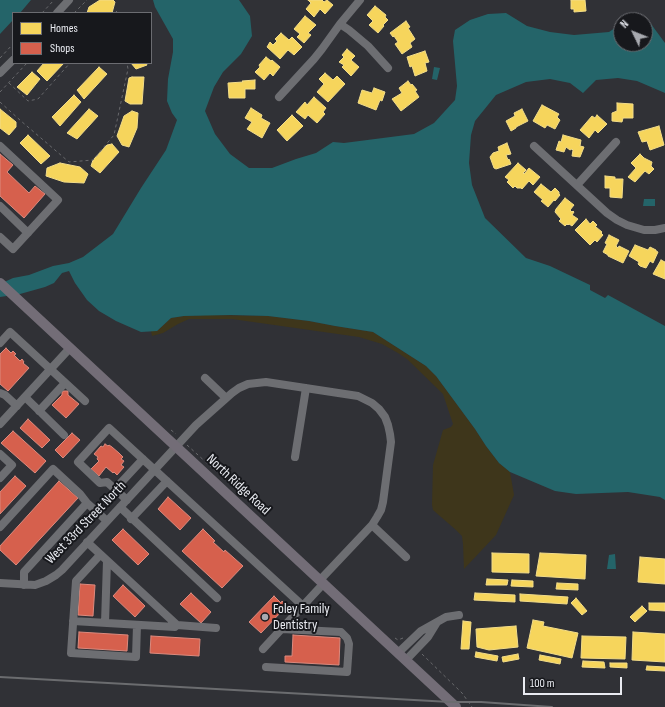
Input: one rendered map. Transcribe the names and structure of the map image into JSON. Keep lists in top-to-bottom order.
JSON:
{
  "streets": {
    "main road": ["North Ridge Road"],
    "street": ["West 33rd Street North"]
  },
  "crossings": [
    ["North Ridge Road", "West 33rd Street North"]
  ],
  "places": ["Foley Family Dentistry"],
  "legend": ["Homes", "Shops"],
  "scale_bar": "100 m",
  "north": "top left"
}
